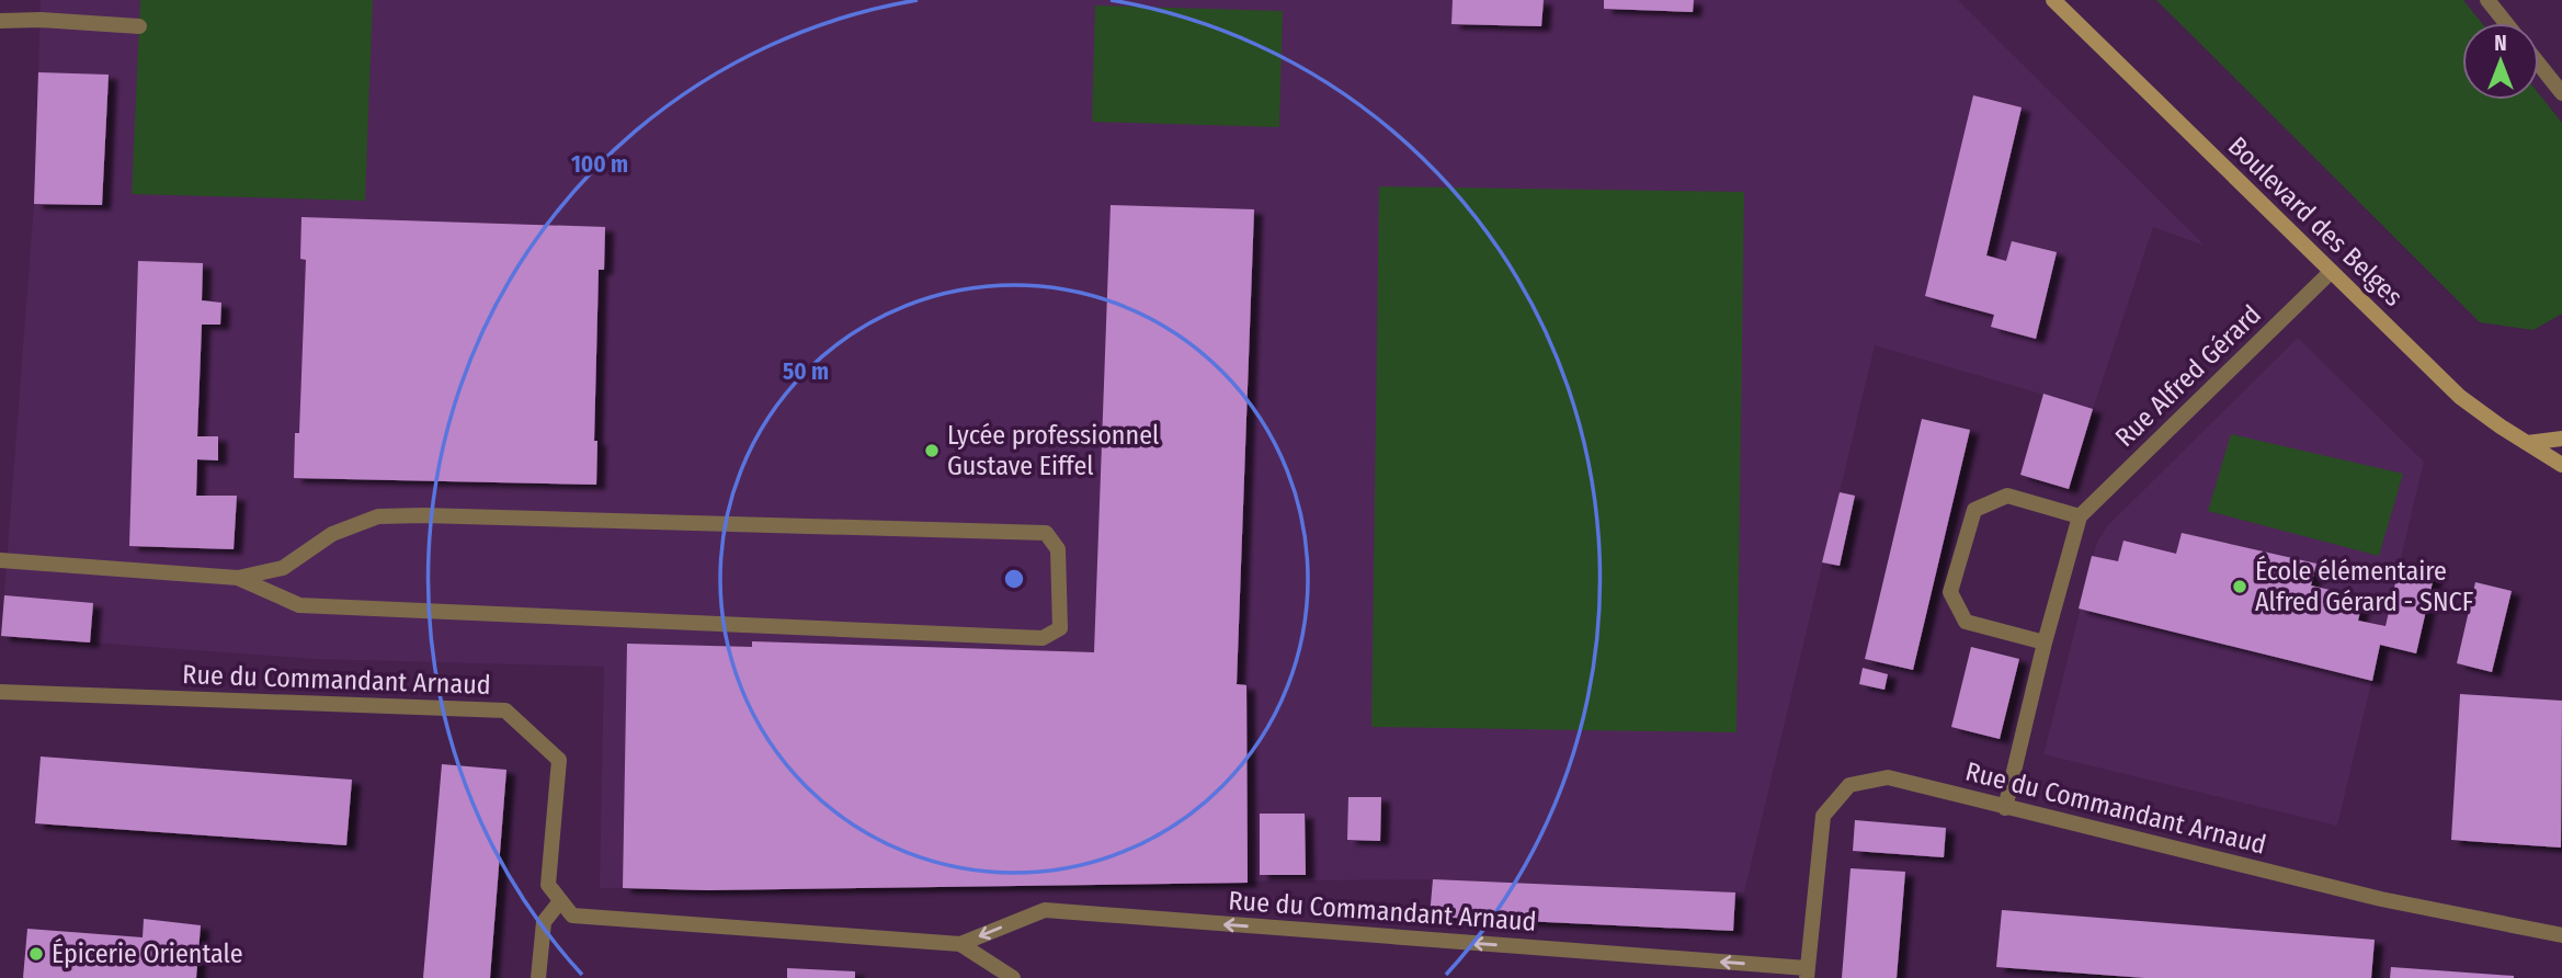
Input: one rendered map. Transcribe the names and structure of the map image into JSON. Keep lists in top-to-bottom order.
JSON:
{
  "streets": {
    "main road": ["Boulevard des Belges"],
    "street": ["Rue Alfred Gérard", "Rue du Commandant Arnaud"]
  },
  "crossings": [
    ["Boulevard des Belges", "Rue Alfred Gérard"]
  ],
  "places": ["Lycée professionnel Gustave Eiffel", "École élémentaire Alfred Gérard - SNCF", "Épicerie Orientale"],
  "north": "top",
  "rings": ["100 m", "50 m"]
}
